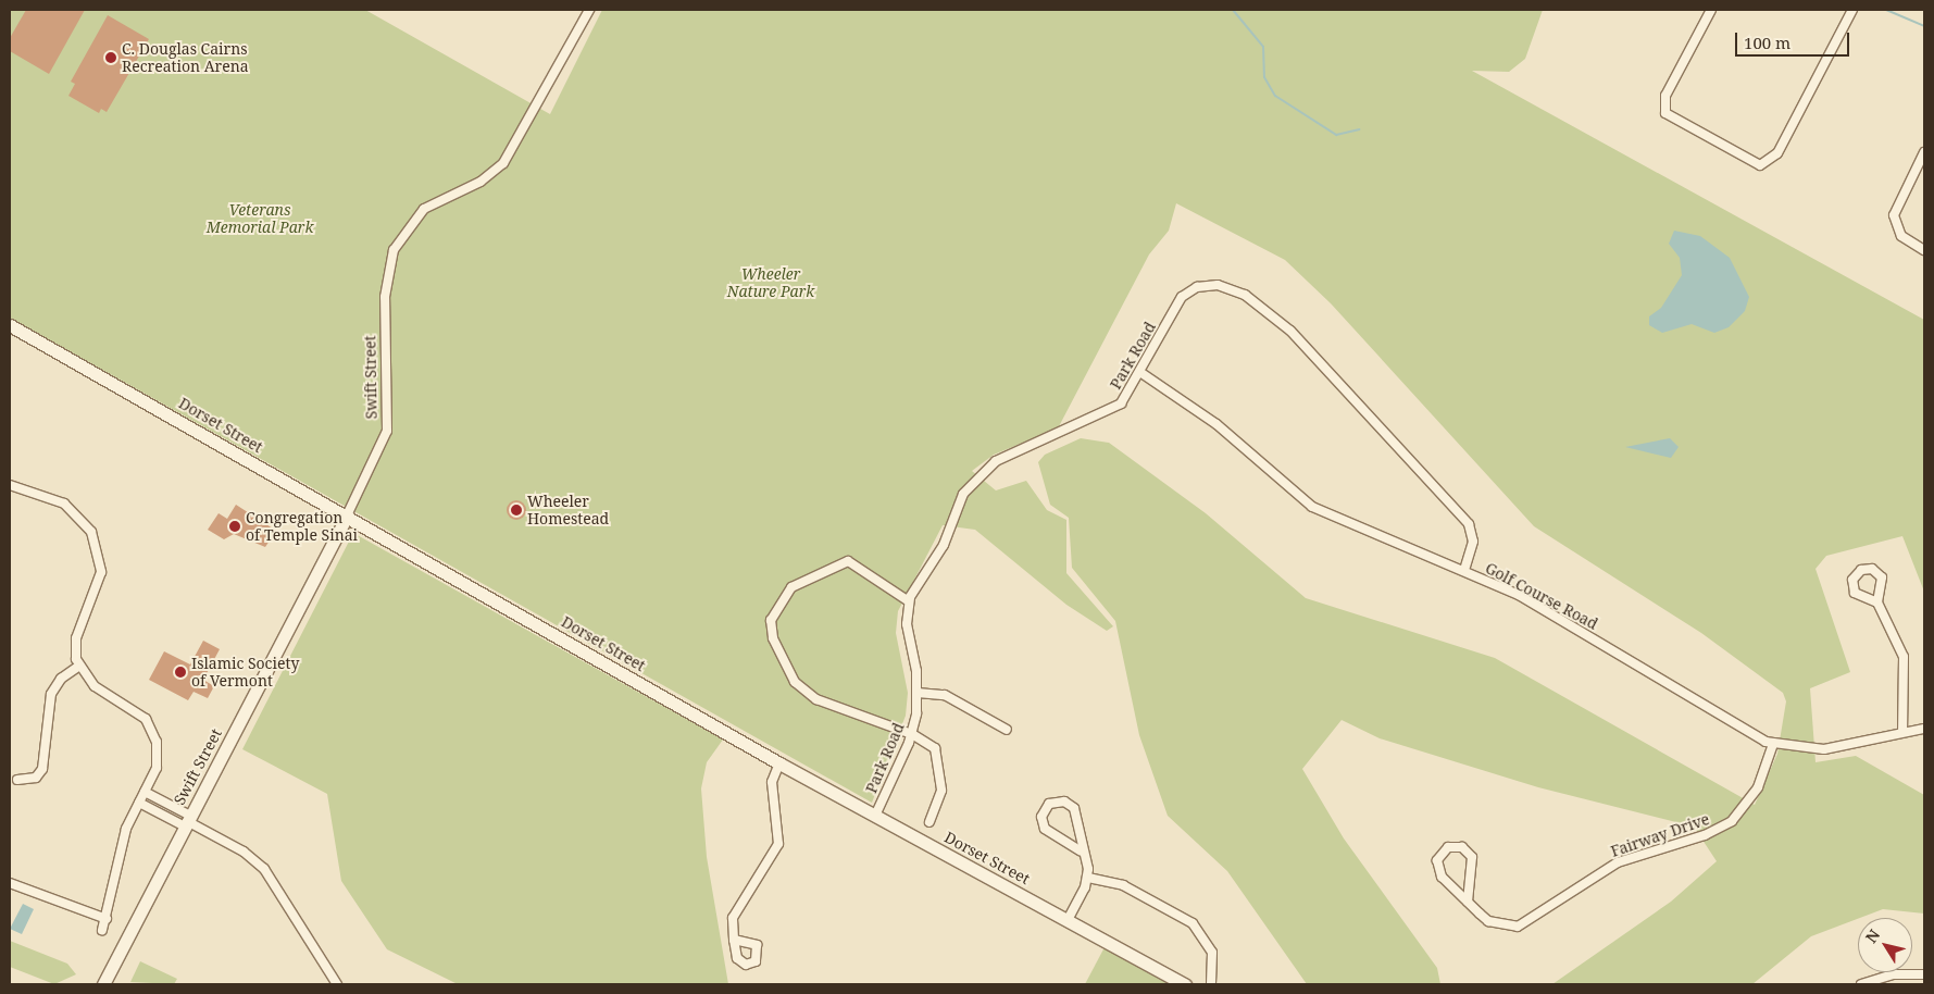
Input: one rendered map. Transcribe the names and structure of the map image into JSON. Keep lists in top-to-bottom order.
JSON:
{
  "streets": {
    "street": [
      "Park Road",
      "Swift Street",
      "Dorset Street",
      "Golf Course Road",
      "Fairway Drive"
    ]
  },
  "crossings": [
    ["Park Road", "Dorset Street"],
    ["Park Road", "Golf Course Road"],
    ["Swift Street", "Dorset Street"],
    ["Golf Course Road", "Fairway Drive"]
  ],
  "parks": ["Veterans Memorial Park", "Wheeler Nature Park"],
  "places": [
    "C. Douglas Cairns Recreation Arena",
    "Wheeler Homestead",
    "Congregation of Temple Sinai",
    "Islamic Society of Vermont"
  ],
  "scale_bar": "100 m",
  "north": "top left"
}
